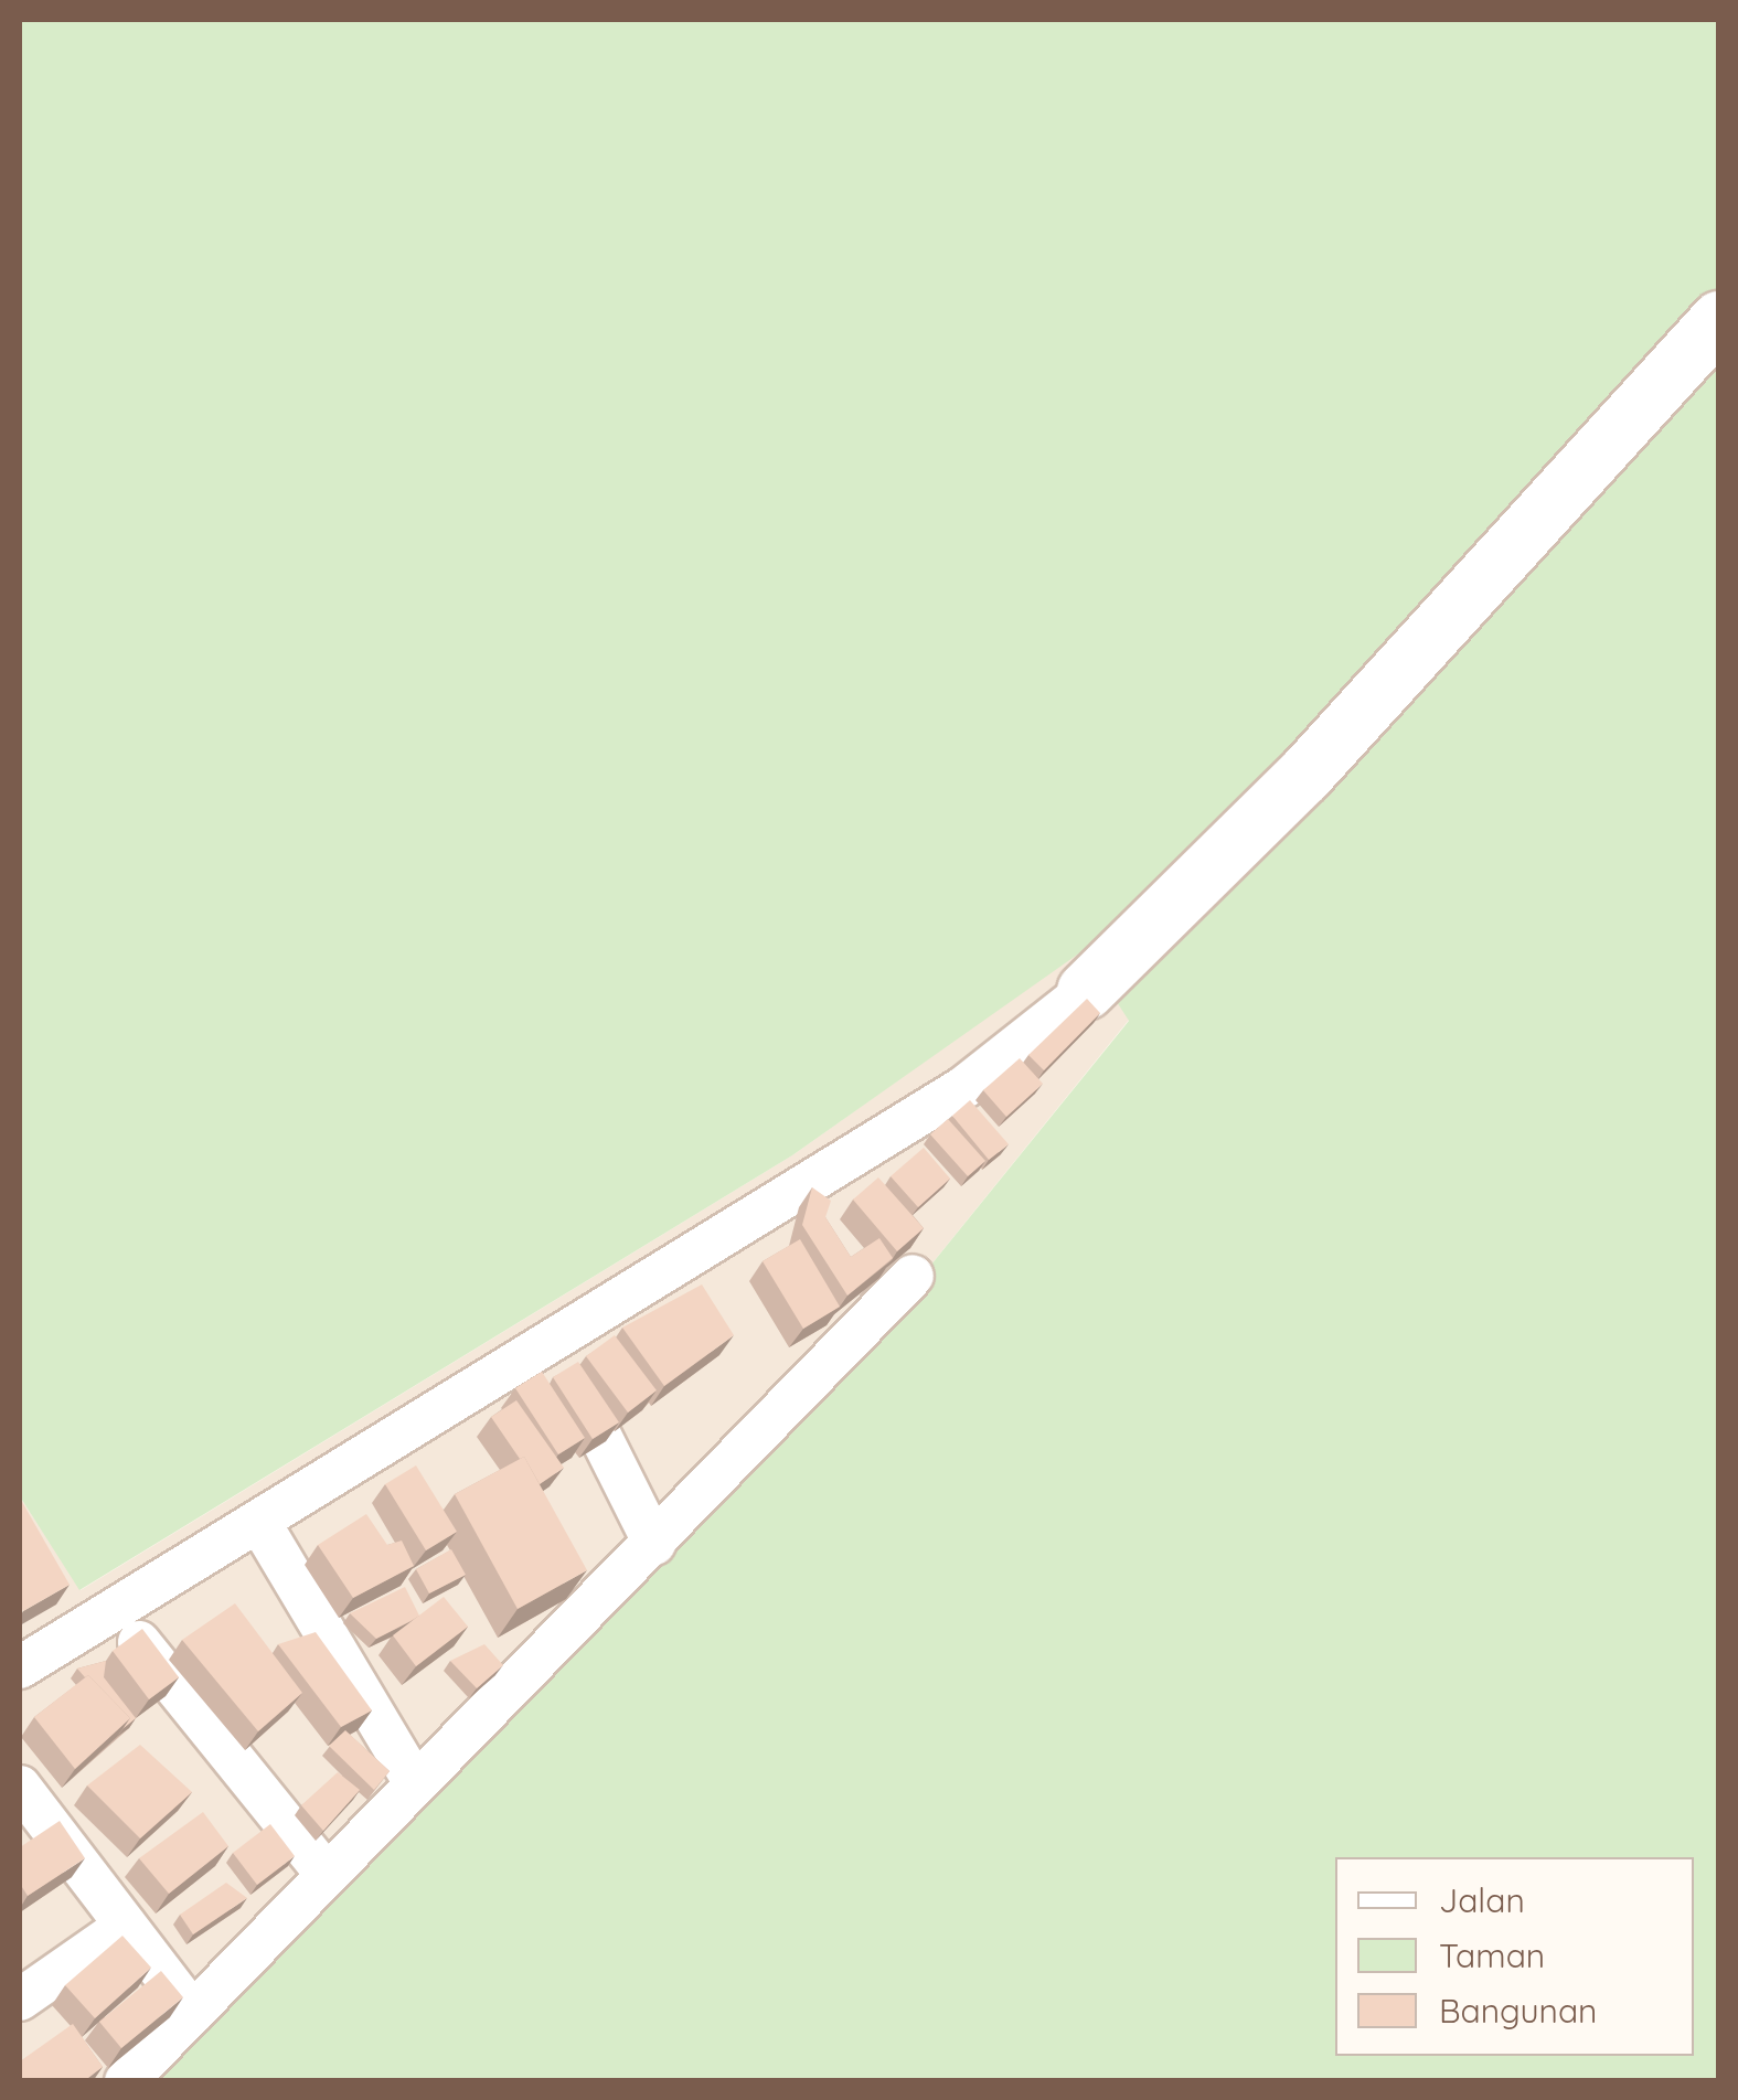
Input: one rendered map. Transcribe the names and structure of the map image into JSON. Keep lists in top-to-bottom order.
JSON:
{
  "legend": ["Jalan", "Taman", "Bangunan"]
}
